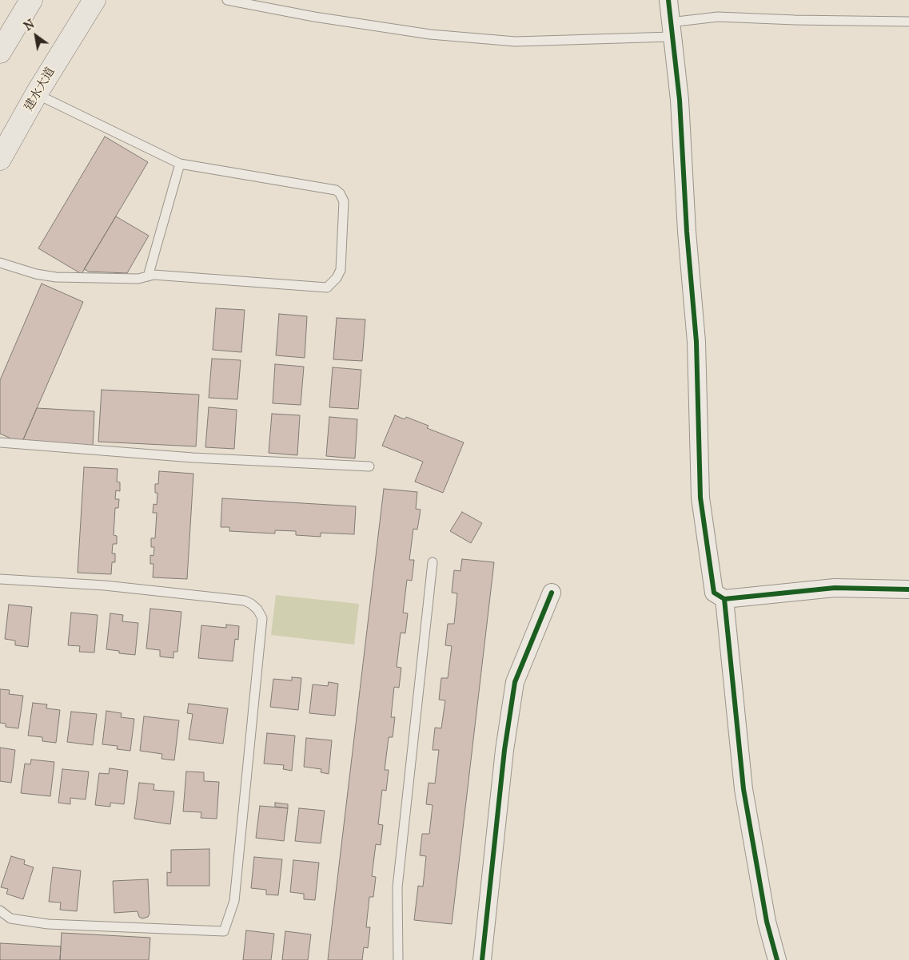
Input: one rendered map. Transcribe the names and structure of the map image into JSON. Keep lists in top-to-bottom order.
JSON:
{
  "streets": {
    "main road": ["建水大道"]
  },
  "north": "top left"
}
